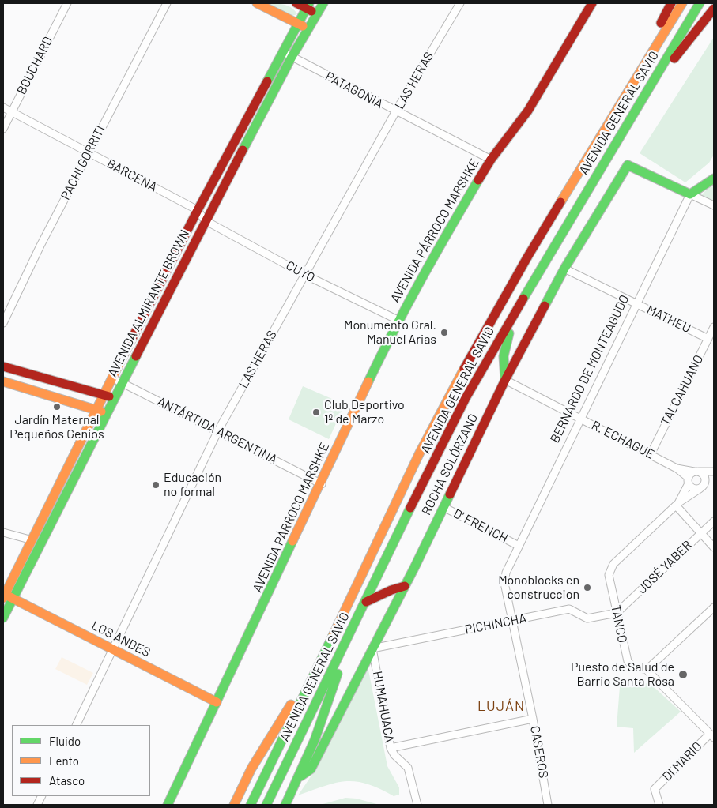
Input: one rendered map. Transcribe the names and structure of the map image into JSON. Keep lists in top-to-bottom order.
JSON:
{
  "streets": {
    "main road": [
      "AVENIDA GENERAL SAVIO",
      "AVENIDA PÁRROCO MARSHKE",
      "AVENIDA ALMIRANTE BROWN",
      "BERNARDO DE MONTEAGUDO",
      "ROCHA SOLÓRZANO",
      "LOS ANDES"
    ],
    "street": [
      "BOUCHARD",
      "LAS HERAS",
      "PATAGONIA",
      "PACHI GORRITI",
      "BARCENA",
      "CUYO",
      "MATHEU",
      "TALCAHUANO",
      "ANTÁRTIDA ARGENTINA",
      "R. ECHAGUE",
      "D' FRENCH",
      "JOSÉ YABER",
      "PICHINCHA",
      "TANCO",
      "HUMAHUACA",
      "CASEROS",
      "DI MARIO"
    ]
  },
  "crossings": [
    ["BOUCHARD", "BARCENA"],
    ["LAS HERAS", "PATAGONIA"],
    ["LAS HERAS", "CUYO"],
    ["LAS HERAS", "ANTÁRTIDA ARGENTINA"],
    ["LAS HERAS", "LOS ANDES"],
    ["PATAGONIA", "AVENIDA PÁRROCO MARSHKE"],
    ["PATAGONIA", "AVENIDA ALMIRANTE BROWN"],
    ["PACHI GORRITI", "BARCENA"],
    ["BARCENA", "AVENIDA ALMIRANTE BROWN"],
    ["AVENIDA PÁRROCO MARSHKE", "CUYO"],
    ["AVENIDA PÁRROCO MARSHKE", "ANTÁRTIDA ARGENTINA"],
    ["AVENIDA PÁRROCO MARSHKE", "LOS ANDES"],
    ["CUYO", "AVENIDA ALMIRANTE BROWN"],
    ["AVENIDA ALMIRANTE BROWN", "ANTÁRTIDA ARGENTINA"],
    ["AVENIDA ALMIRANTE BROWN", "LOS ANDES"],
    ["MATHEU", "BERNARDO DE MONTEAGUDO"],
    ["MATHEU", "TALCAHUANO"],
    ["MATHEU", "ROCHA SOLÓRZANO"],
    ["BERNARDO DE MONTEAGUDO", "R. ECHAGUE"],
    ["BERNARDO DE MONTEAGUDO", "ROCHA SOLÓRZANO"],
    ["BERNARDO DE MONTEAGUDO", "D' FRENCH"],
    ["BERNARDO DE MONTEAGUDO", "CASEROS"],
    ["TALCAHUANO", "R. ECHAGUE"],
    ["R. ECHAGUE", "ROCHA SOLÓRZANO"],
    ["ROCHA SOLÓRZANO", "D' FRENCH"],
    ["ROCHA SOLÓRZANO", "PICHINCHA"],
    ["ROCHA SOLÓRZANO", "HUMAHUACA"],
    ["JOSÉ YABER", "PICHINCHA"],
    ["JOSÉ YABER", "TANCO"],
    ["PICHINCHA", "TANCO"],
    ["PICHINCHA", "HUMAHUACA"],
    ["PICHINCHA", "CASEROS"],
    ["TANCO", "DI MARIO"]
  ],
  "districts": ["LUJÁN"],
  "places": [
    "Monumento Gral. Manuel Arias",
    "Jardín Maternal Pequeños Genios",
    "Club Deportivo 1º de Marzo",
    "Educación no formal",
    "Monoblocks en construccion",
    "Puesto de Salud de Barrio Santa Rosa"
  ],
  "legend": ["Fluido", "Lento", "Atasco"]
}
